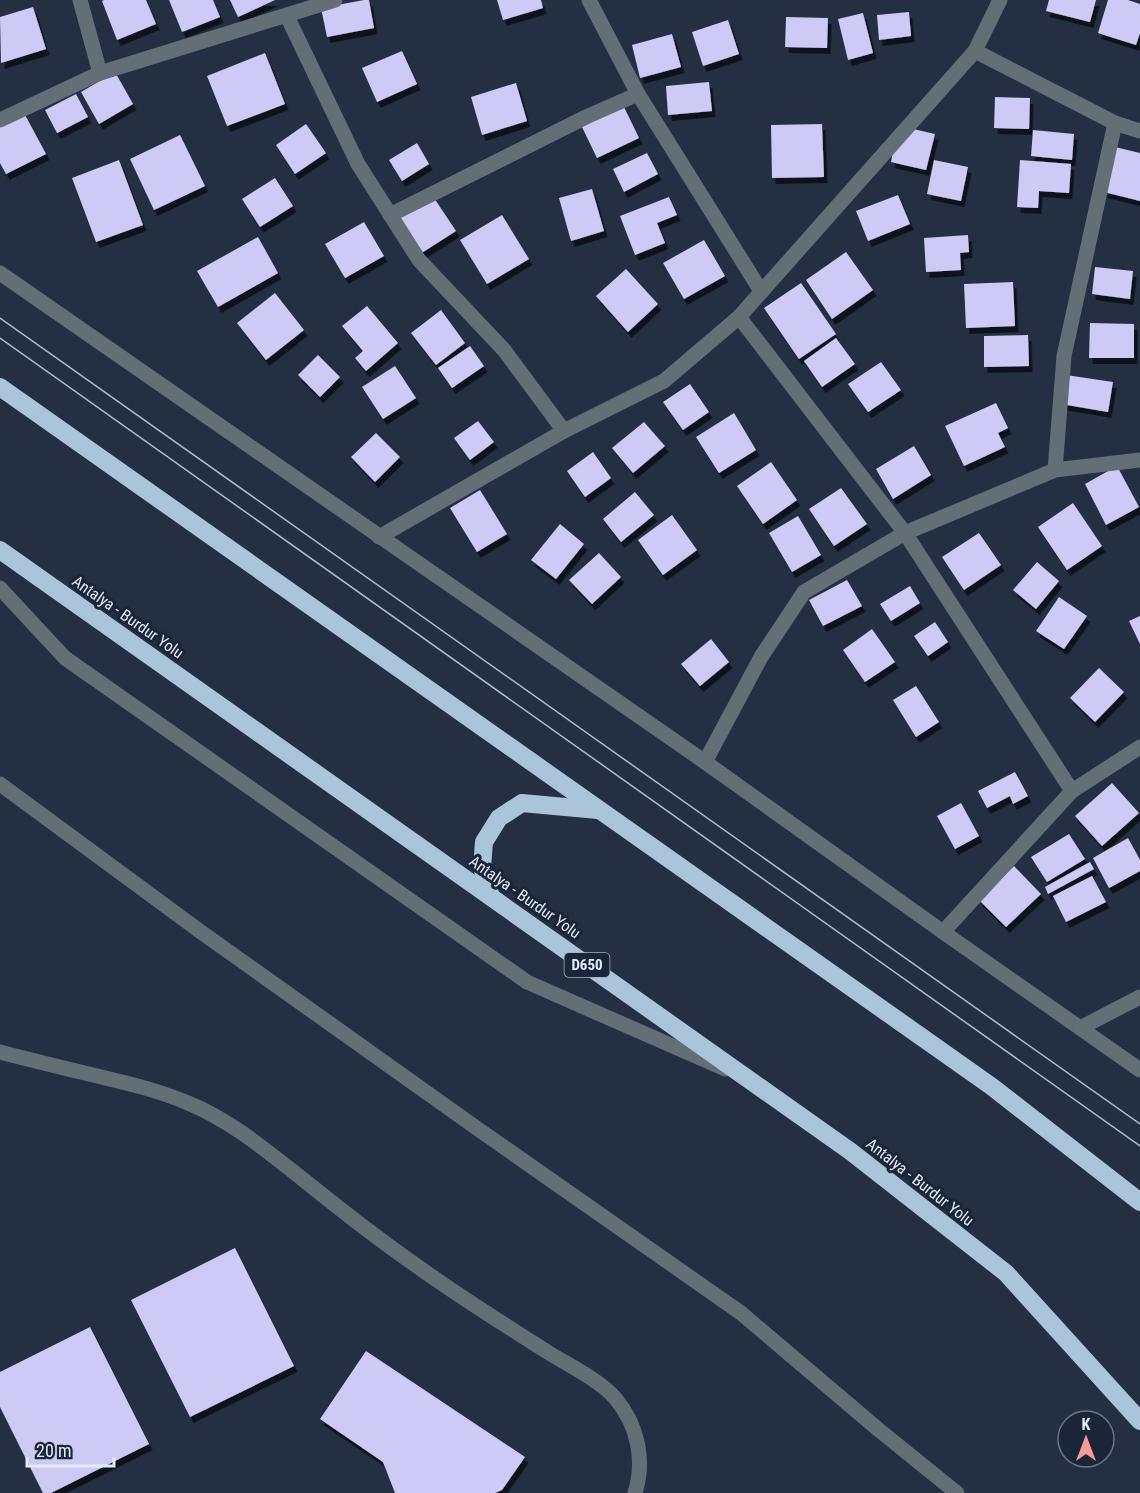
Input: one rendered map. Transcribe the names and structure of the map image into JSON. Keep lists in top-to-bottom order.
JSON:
{
  "streets": {
    "highway": ["Antalya - Burdur Yolu", "D650"]
  },
  "scale_bar": "20 m",
  "north": "top"
}
